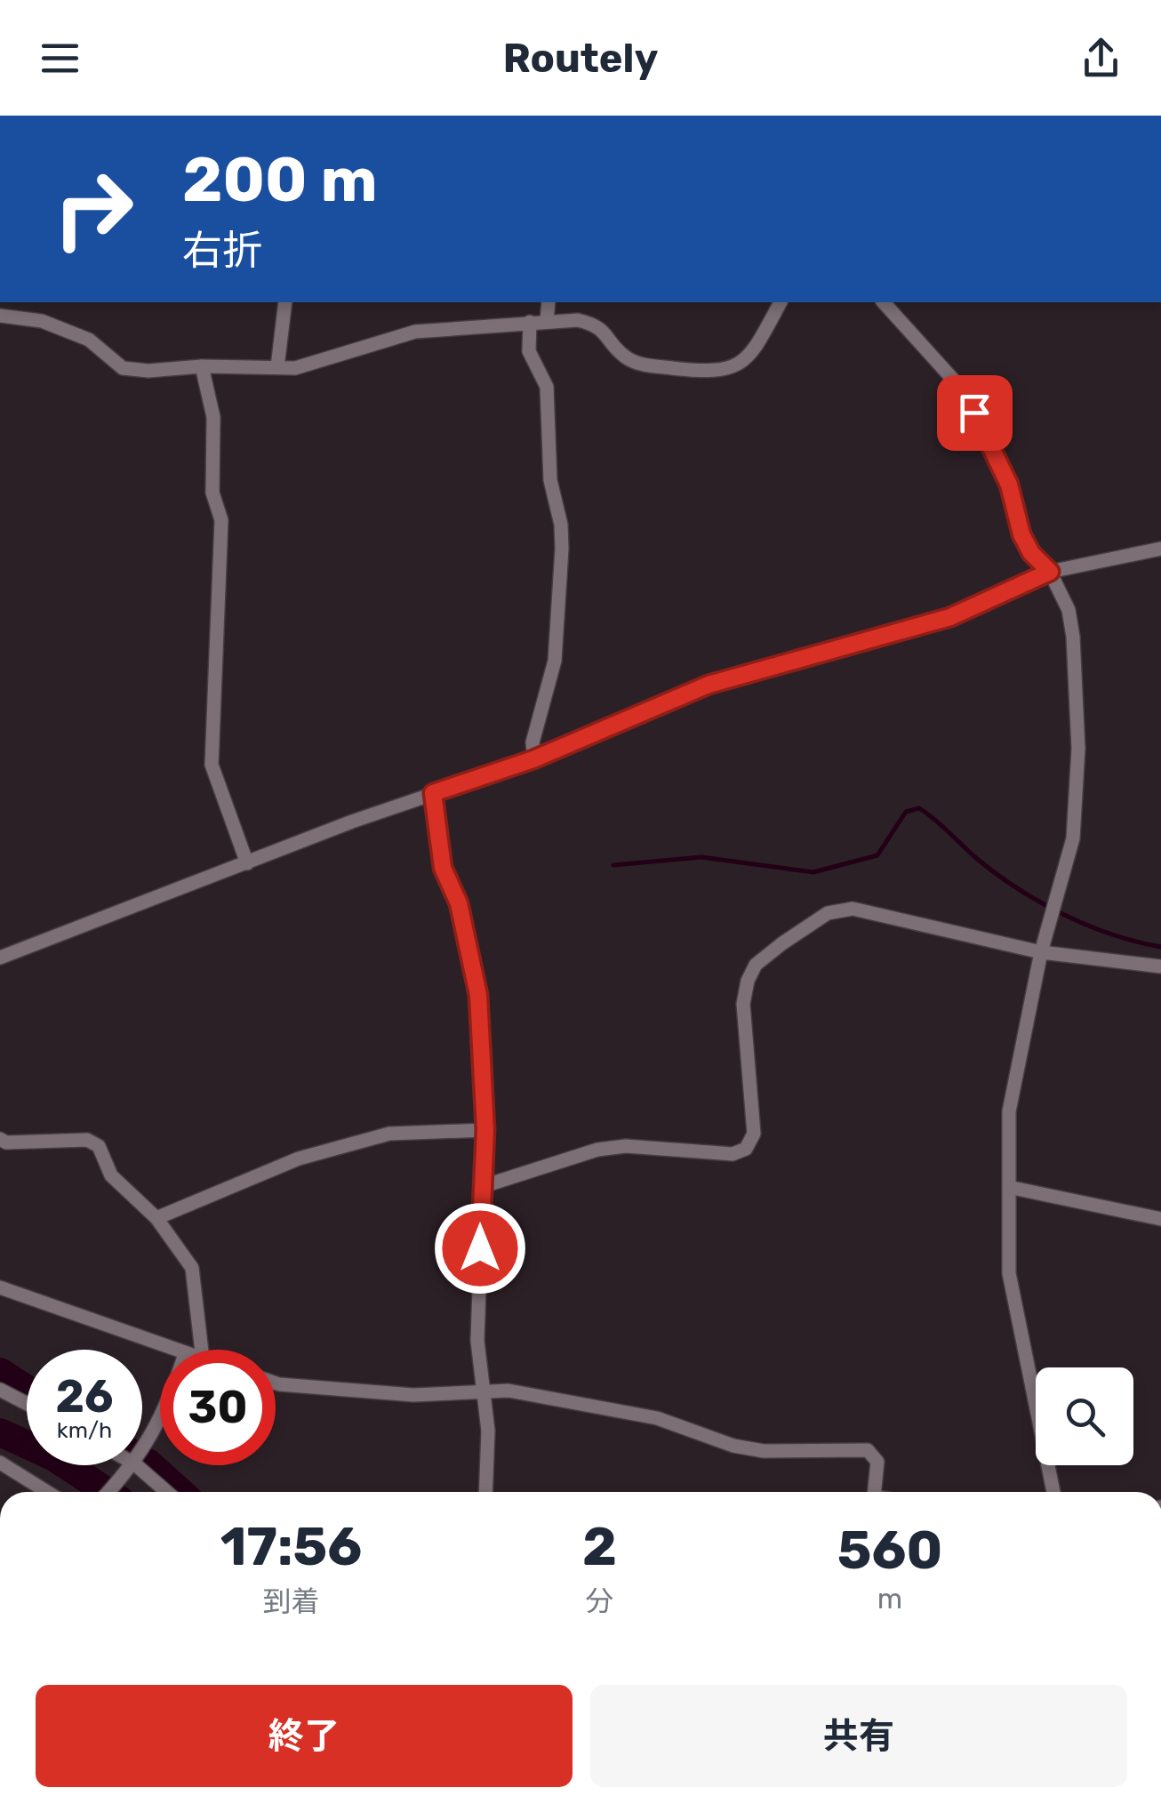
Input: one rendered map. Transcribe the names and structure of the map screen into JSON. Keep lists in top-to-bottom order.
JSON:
{
  "page": {
    "header": "Routely",
    "turn": ["200 m", "右折"],
    "speed": "26 km/h",
    "limit": "30",
    "eta": [
      "17:56",
      "到着",
      "2",
      "分",
      "560",
      "m"
    ],
    "buttons": ["終了", "共有"]
  }
}
